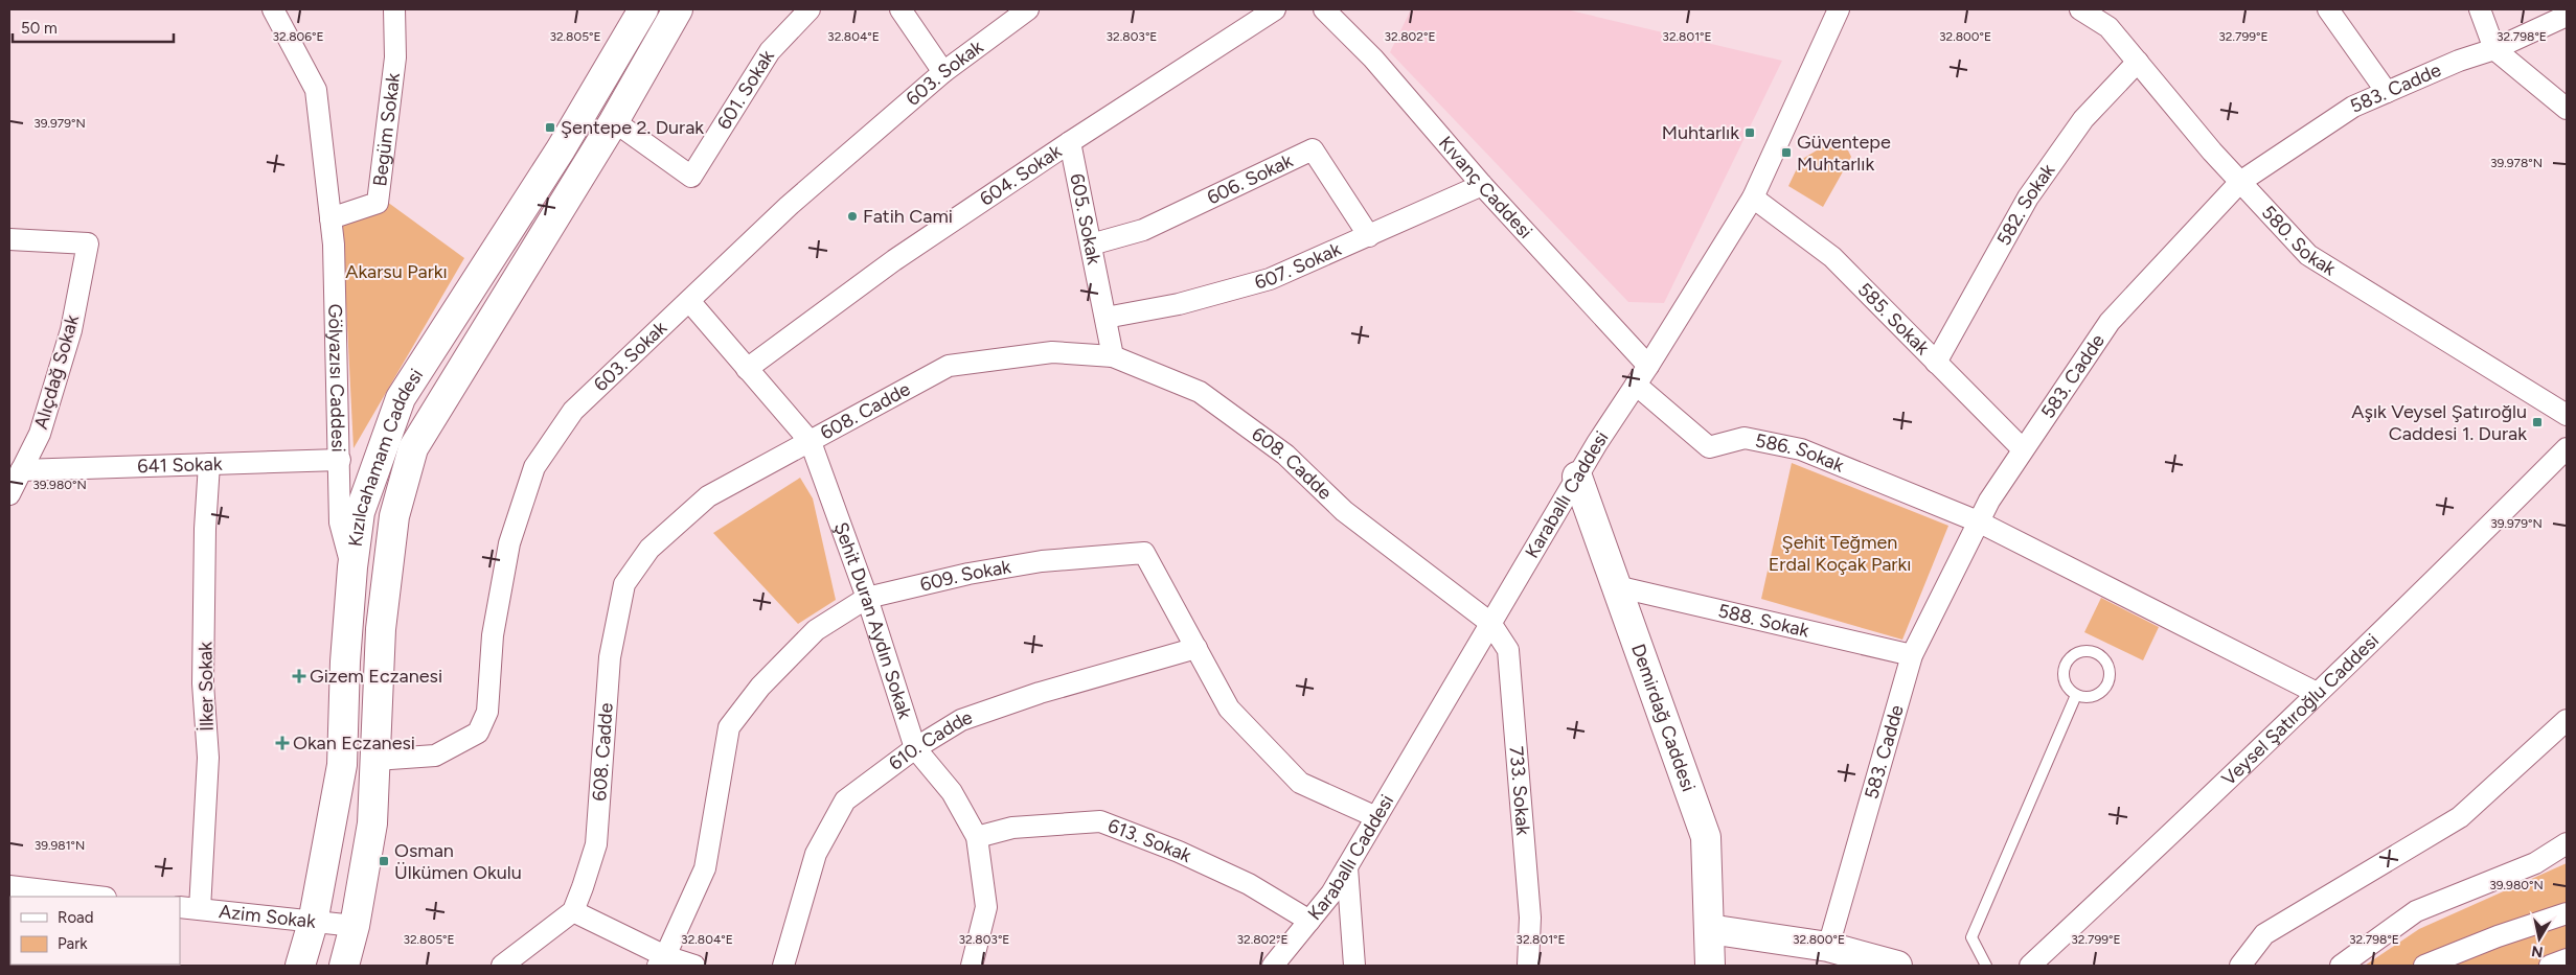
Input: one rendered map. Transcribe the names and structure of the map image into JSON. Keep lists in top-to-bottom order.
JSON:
{
  "streets": {
    "main road": ["Kızılcahamam Caddesi", "Demirdağ Caddesi"],
    "street": [
      "603. Sokak",
      "583. Cadde",
      "601. Sokak",
      "Begüm Sokak",
      "604. Sokak",
      "606. Sokak",
      "Kıvanç Caddesi",
      "582. Sokak",
      "605. Sokak",
      "580. Sokak",
      "607. Sokak",
      "585. Sokak",
      "Alıçdağ Sokak",
      "Gölyazısı Caddesi",
      "608. Cadde",
      "586. Sokak",
      "641 Sokak",
      "Karaballı Caddesi",
      "609. Sokak",
      "Şehit Duran Aydın Sokak",
      "588. Sokak",
      "İlker Sokak",
      "Veysel Şatıroğlu Caddesi",
      "610. Cadde",
      "733. Sokak",
      "613. Sokak",
      "Azim Sokak"
    ]
  },
  "crossings": [
    ["603. Sokak", "Kızılcahamam Caddesi"],
    ["603. Sokak", "Şehit Duran Aydın Sokak"],
    ["583. Cadde", "580. Sokak"],
    ["583. Cadde", "585. Sokak"],
    ["583. Cadde", "586. Sokak"],
    ["583. Cadde", "588. Sokak"],
    ["601. Sokak", "Kızılcahamam Caddesi"],
    ["Begüm Sokak", "Gölyazısı Caddesi"],
    ["604. Sokak", "605. Sokak"],
    ["604. Sokak", "Şehit Duran Aydın Sokak"],
    ["606. Sokak", "605. Sokak"],
    ["606. Sokak", "607. Sokak"],
    ["Kıvanç Caddesi", "607. Sokak"],
    ["Kıvanç Caddesi", "Karaballı Caddesi"],
    ["582. Sokak", "580. Sokak"],
    ["582. Sokak", "585. Sokak"],
    ["605. Sokak", "607. Sokak"],
    ["605. Sokak", "608. Cadde"],
    ["585. Sokak", "Karaballı Caddesi"],
    ["Alıçdağ Sokak", "641 Sokak"],
    ["Gölyazısı Caddesi", "Kızılcahamam Caddesi"],
    ["Gölyazısı Caddesi", "641 Sokak"],
    ["608. Cadde", "Karaballı Caddesi"],
    ["608. Cadde", "Şehit Duran Aydın Sokak"],
    ["608. Cadde", "733. Sokak"],
    ["586. Sokak", "Karaballı Caddesi"],
    ["Kızılcahamam Caddesi", "Azim Sokak"],
    ["641 Sokak", "İlker Sokak"],
    ["Karaballı Caddesi", "609. Sokak"],
    ["Karaballı Caddesi", "Demirdağ Caddesi"],
    ["Karaballı Caddesi", "733. Sokak"],
    ["Karaballı Caddesi", "613. Sokak"],
    ["609. Sokak", "Şehit Duran Aydın Sokak"],
    ["609. Sokak", "610. Cadde"],
    ["Şehit Duran Aydın Sokak", "610. Cadde"],
    ["Şehit Duran Aydın Sokak", "613. Sokak"],
    ["588. Sokak", "Demirdağ Caddesi"],
    ["İlker Sokak", "Azim Sokak"]
  ],
  "parks": ["Akarsu Parkı", "Şehit Teğmen Erdal Koçak Parkı"],
  "places": {
    "transit": [
      "Şentepe 2. Durak",
      "Muhtarlık",
      "Güventepe Muhtarlık",
      "Aşık Veysel Şatıroğlu Caddesi 1. Durak",
      "Osman Ülkümen Okulu"
    ],
    "other": ["Fatih Cami"],
    "health": ["Gizem Eczanesi", "Okan Eczanesi"]
  },
  "legend": ["Road", "Park"],
  "scale_bar": "50 m",
  "north": "bottom",
  "coordinates": [
    "32.806°E",
    "32.805°E",
    "32.804°E",
    "32.803°E",
    "32.802°E",
    "32.801°E",
    "32.800°E",
    "32.799°E",
    "32.798°E",
    "39.979°N",
    "39.978°N",
    "39.980°N",
    "39.981°N"
  ]
}
